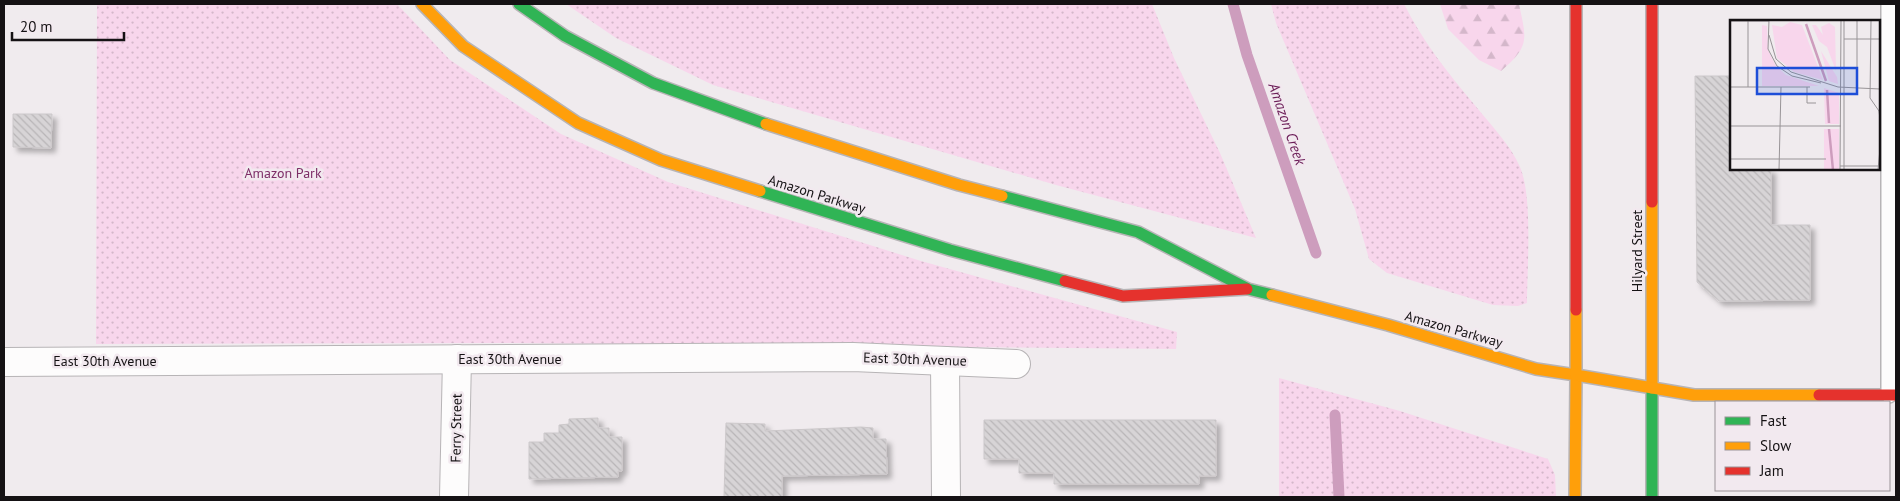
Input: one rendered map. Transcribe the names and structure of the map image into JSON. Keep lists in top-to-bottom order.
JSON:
{
  "streets": {
    "main road": ["Amazon Parkway", "Hilyard Street"],
    "street": ["East 30th Avenue", "Ferry Street"]
  },
  "crossings": [
    ["Amazon Parkway", "Hilyard Street"],
    ["East 30th Avenue", "Ferry Street"]
  ],
  "water": ["Amazon Creek"],
  "parks": ["Amazon Park"],
  "legend": ["Fast", "Slow", "Jam"],
  "scale_bar": "20 m"
}
